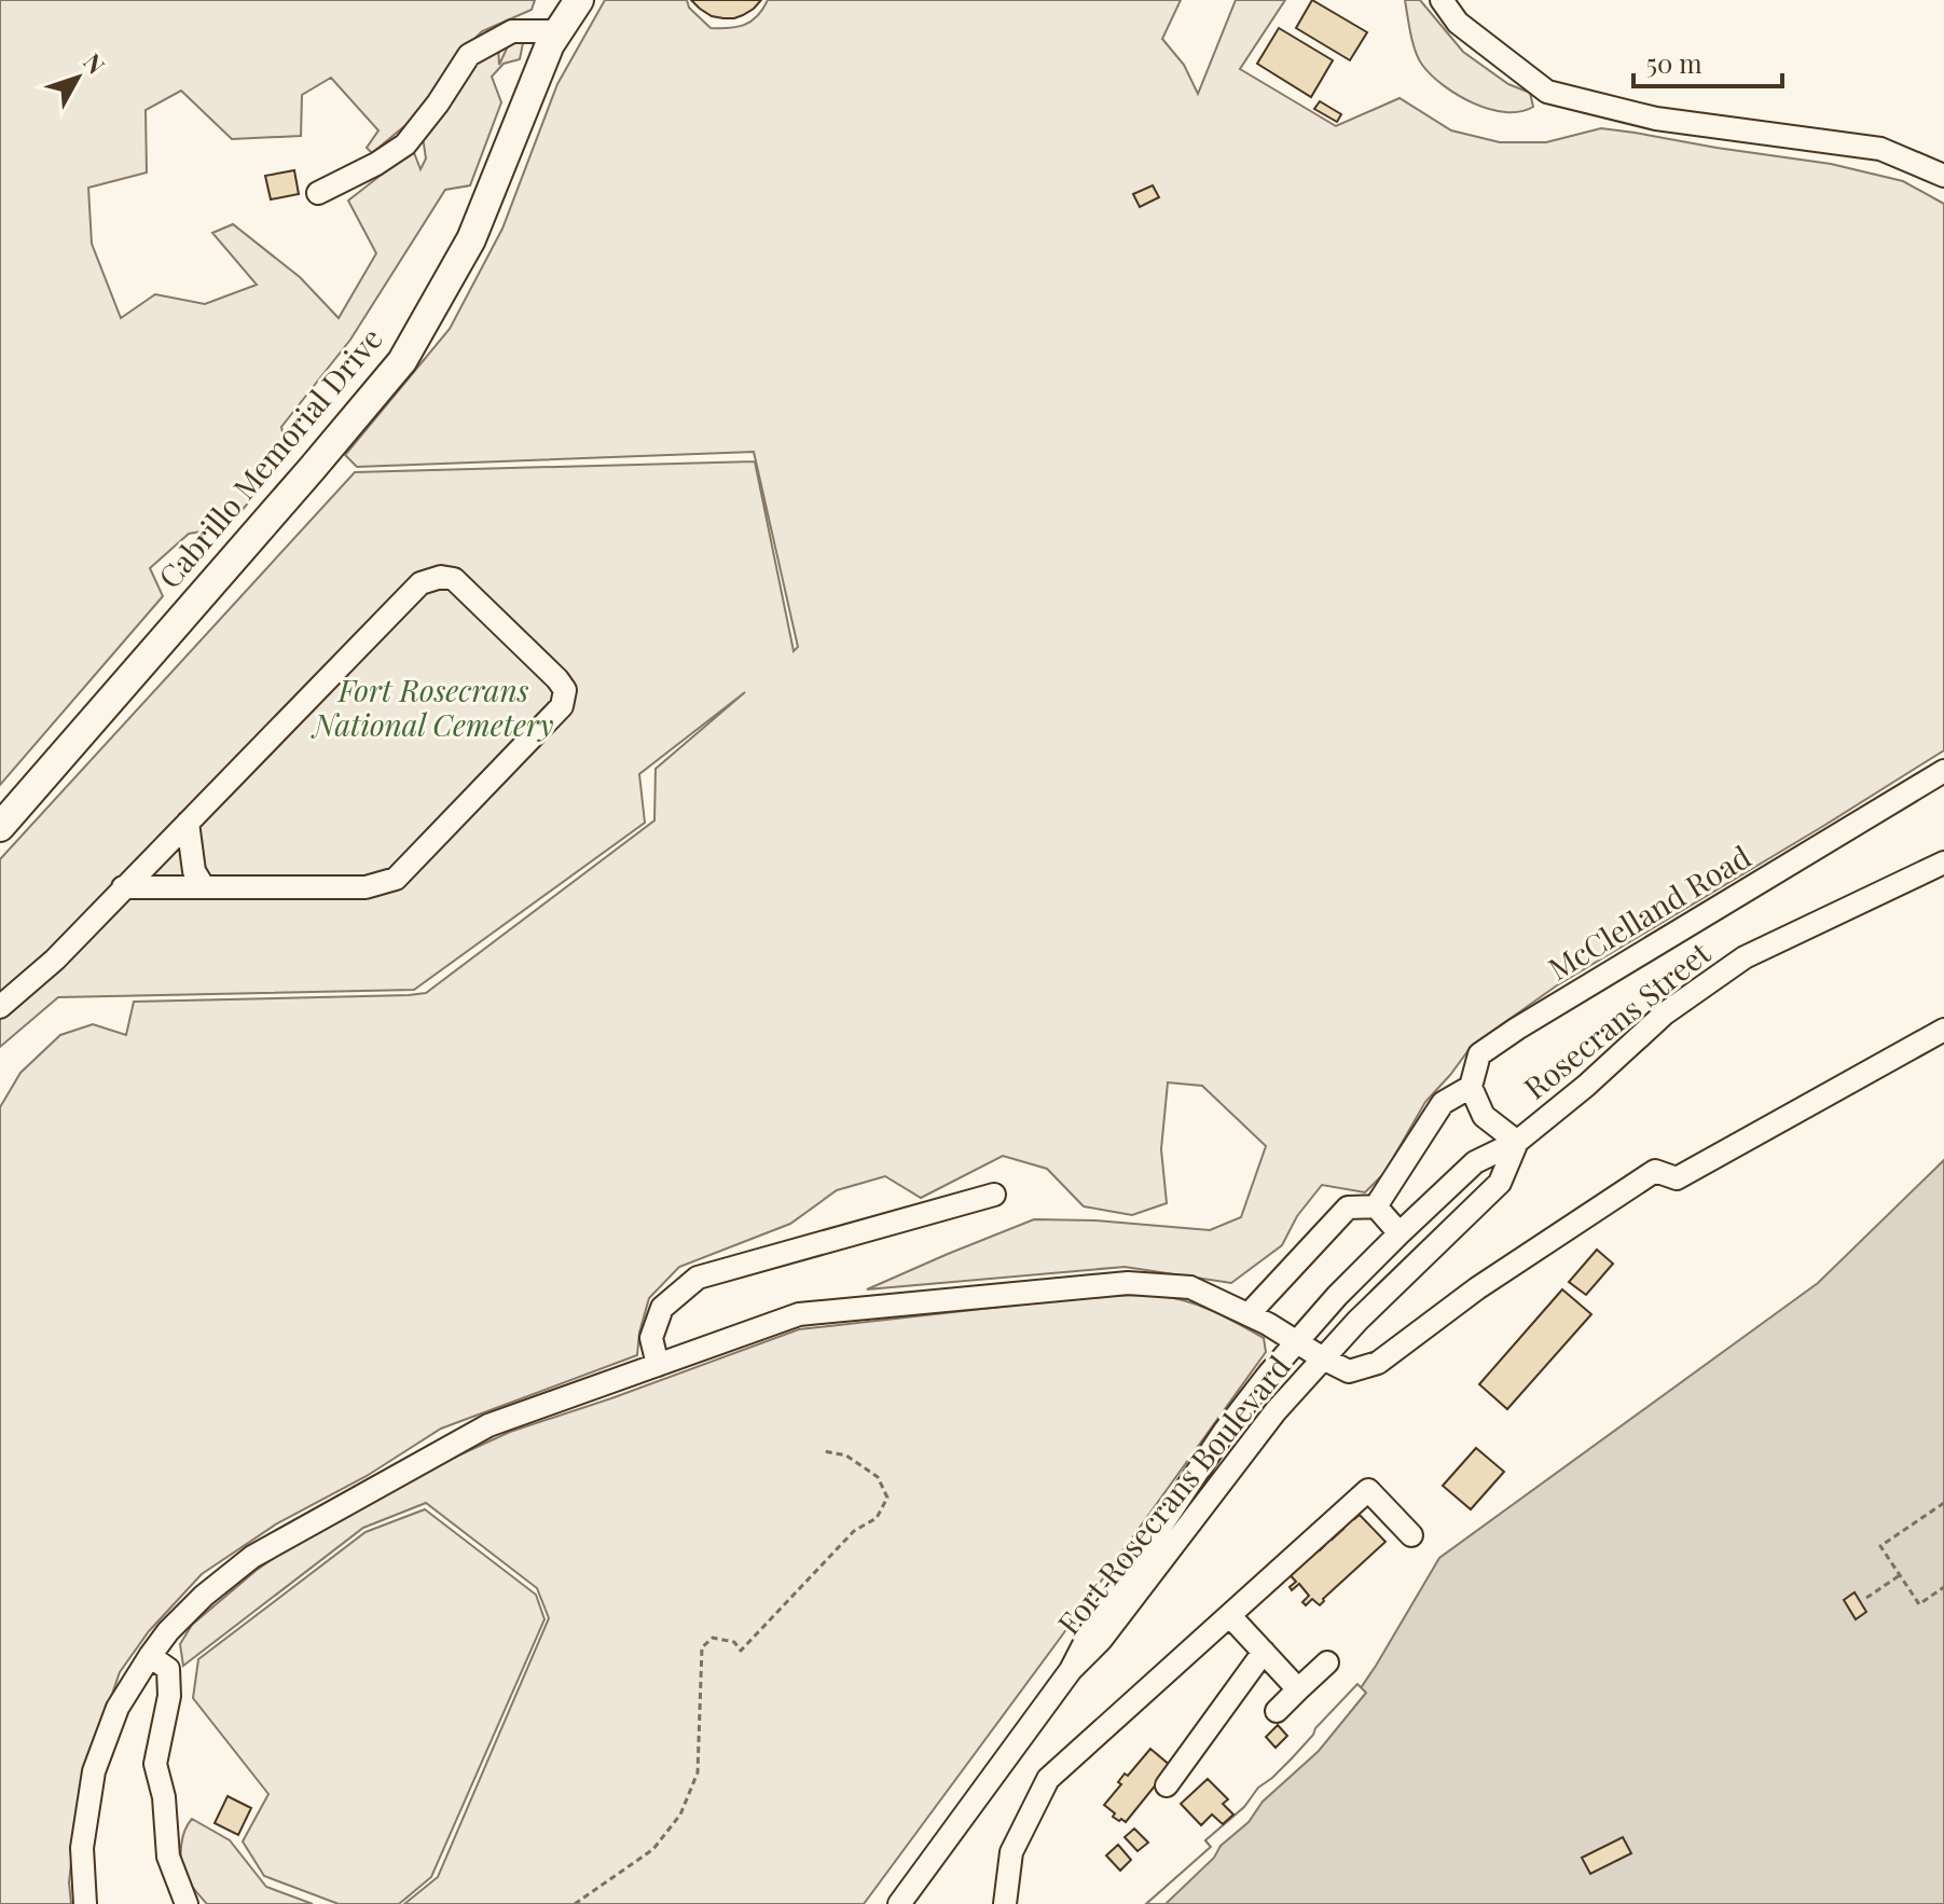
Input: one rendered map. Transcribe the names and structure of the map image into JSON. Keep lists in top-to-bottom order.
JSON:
{
  "streets": {
    "main road": ["Cabrillo Memorial Drive"],
    "street": ["McClelland Road", "Rosecrans Street", "Fort Rosecrans Boulevard"]
  },
  "crossings": [
    ["Rosecrans Street", "Fort Rosecrans Boulevard"]
  ],
  "parks": ["Fort Rosecrans National Cemetery"],
  "scale_bar": "50 m",
  "north": "top right"
}
